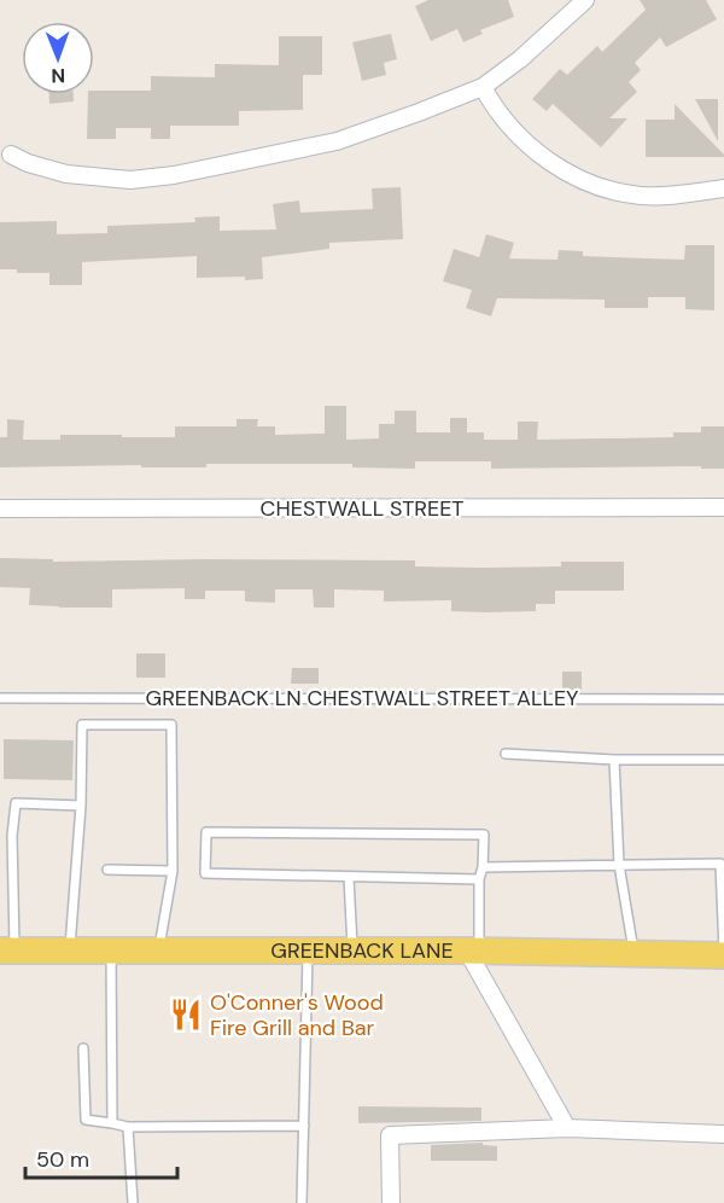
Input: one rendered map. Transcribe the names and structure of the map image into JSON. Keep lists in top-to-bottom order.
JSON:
{
  "streets": {
    "main road": ["GREENBACK LANE"],
    "street": ["CHESTWALL STREET"],
    "lane": ["GREENBACK LN CHESTWALL STREET ALLEY"]
  },
  "places": {
    "restaurant": ["O'Conner's Wood Fire Grill and Bar"]
  },
  "scale_bar": "50 m",
  "north": "bottom"
}
